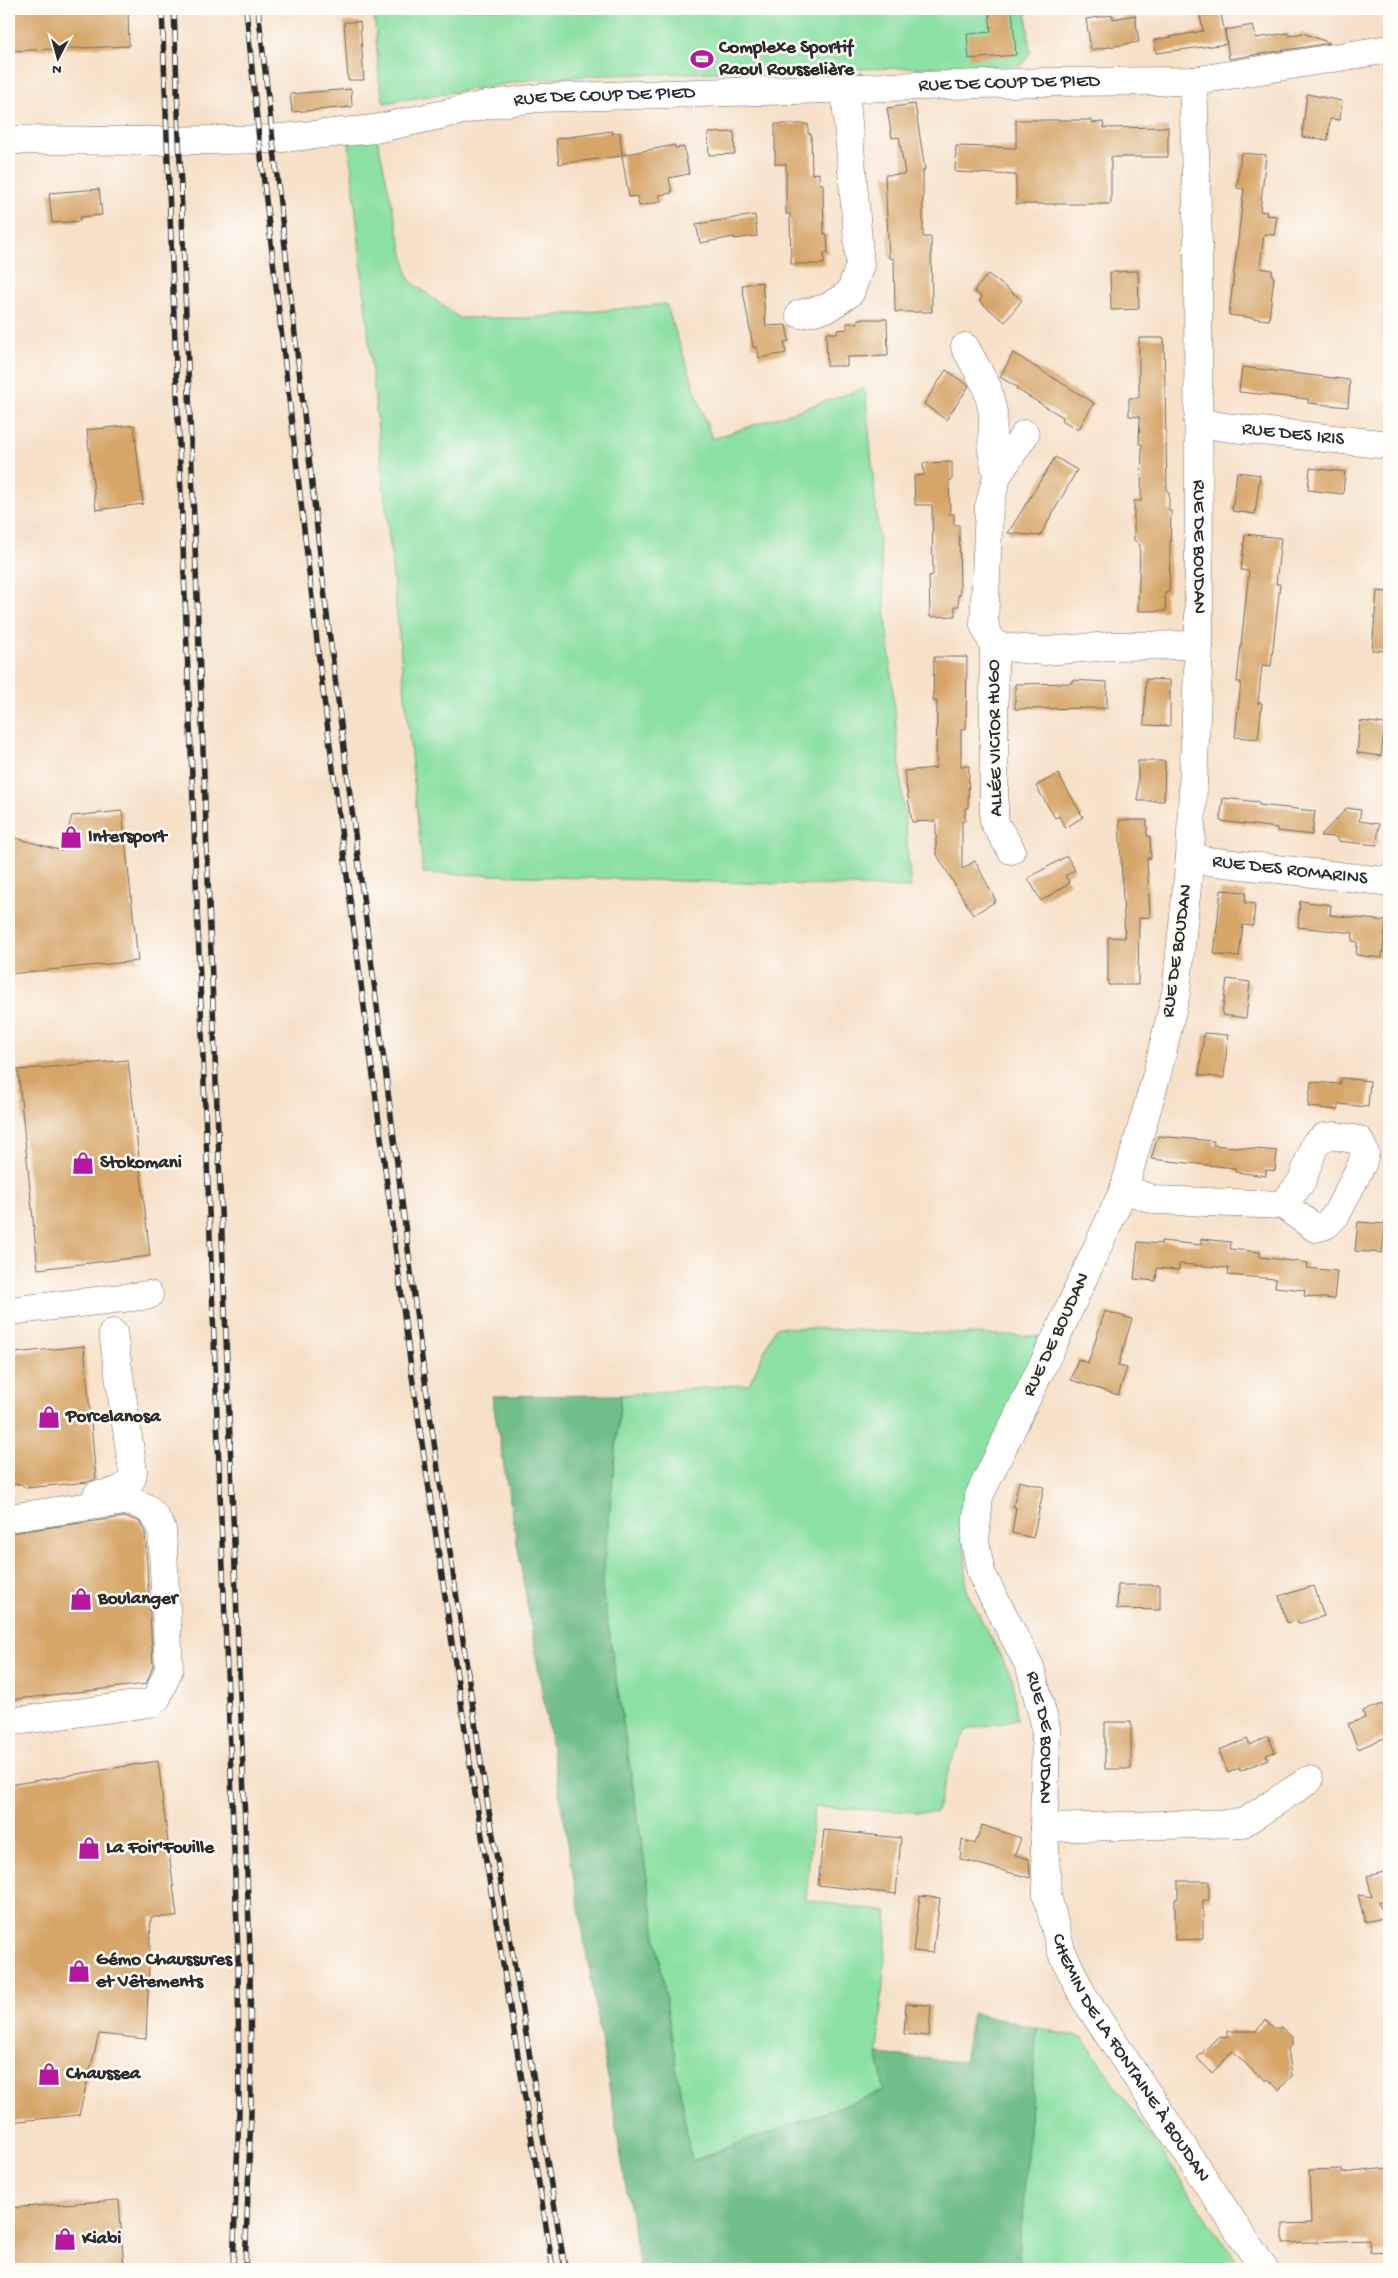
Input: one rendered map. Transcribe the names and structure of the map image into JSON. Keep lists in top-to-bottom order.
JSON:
{
  "streets": {
    "street": [
      "RUE DE COUP DE PIED",
      "RUE DES IRIS",
      "RUE DE BOUDAN",
      "ALLÉE VICTOR HUGO",
      "RUE DES ROMARINS",
      "CHEMIN DE LA FONTAINE À BOUDAN"
    ]
  },
  "crossings": [
    ["RUE DE COUP DE PIED", "RUE DE BOUDAN"],
    ["RUE DES IRIS", "RUE DE BOUDAN"],
    ["RUE DE BOUDAN", "RUE DES ROMARINS"],
    ["RUE DE BOUDAN", "CHEMIN DE LA FONTAINE À BOUDAN"]
  ],
  "places": {
    "sports": ["Complexe Sportif Raoul Rousselière"],
    "shop": [
      "Intersport",
      "Stokomani",
      "Porcelanosa",
      "Boulanger",
      "La Foir'Fouille",
      "Gémo Chaussures et Vêtements",
      "Chaussea",
      "Kiabi"
    ]
  },
  "north": "bottom"
}
